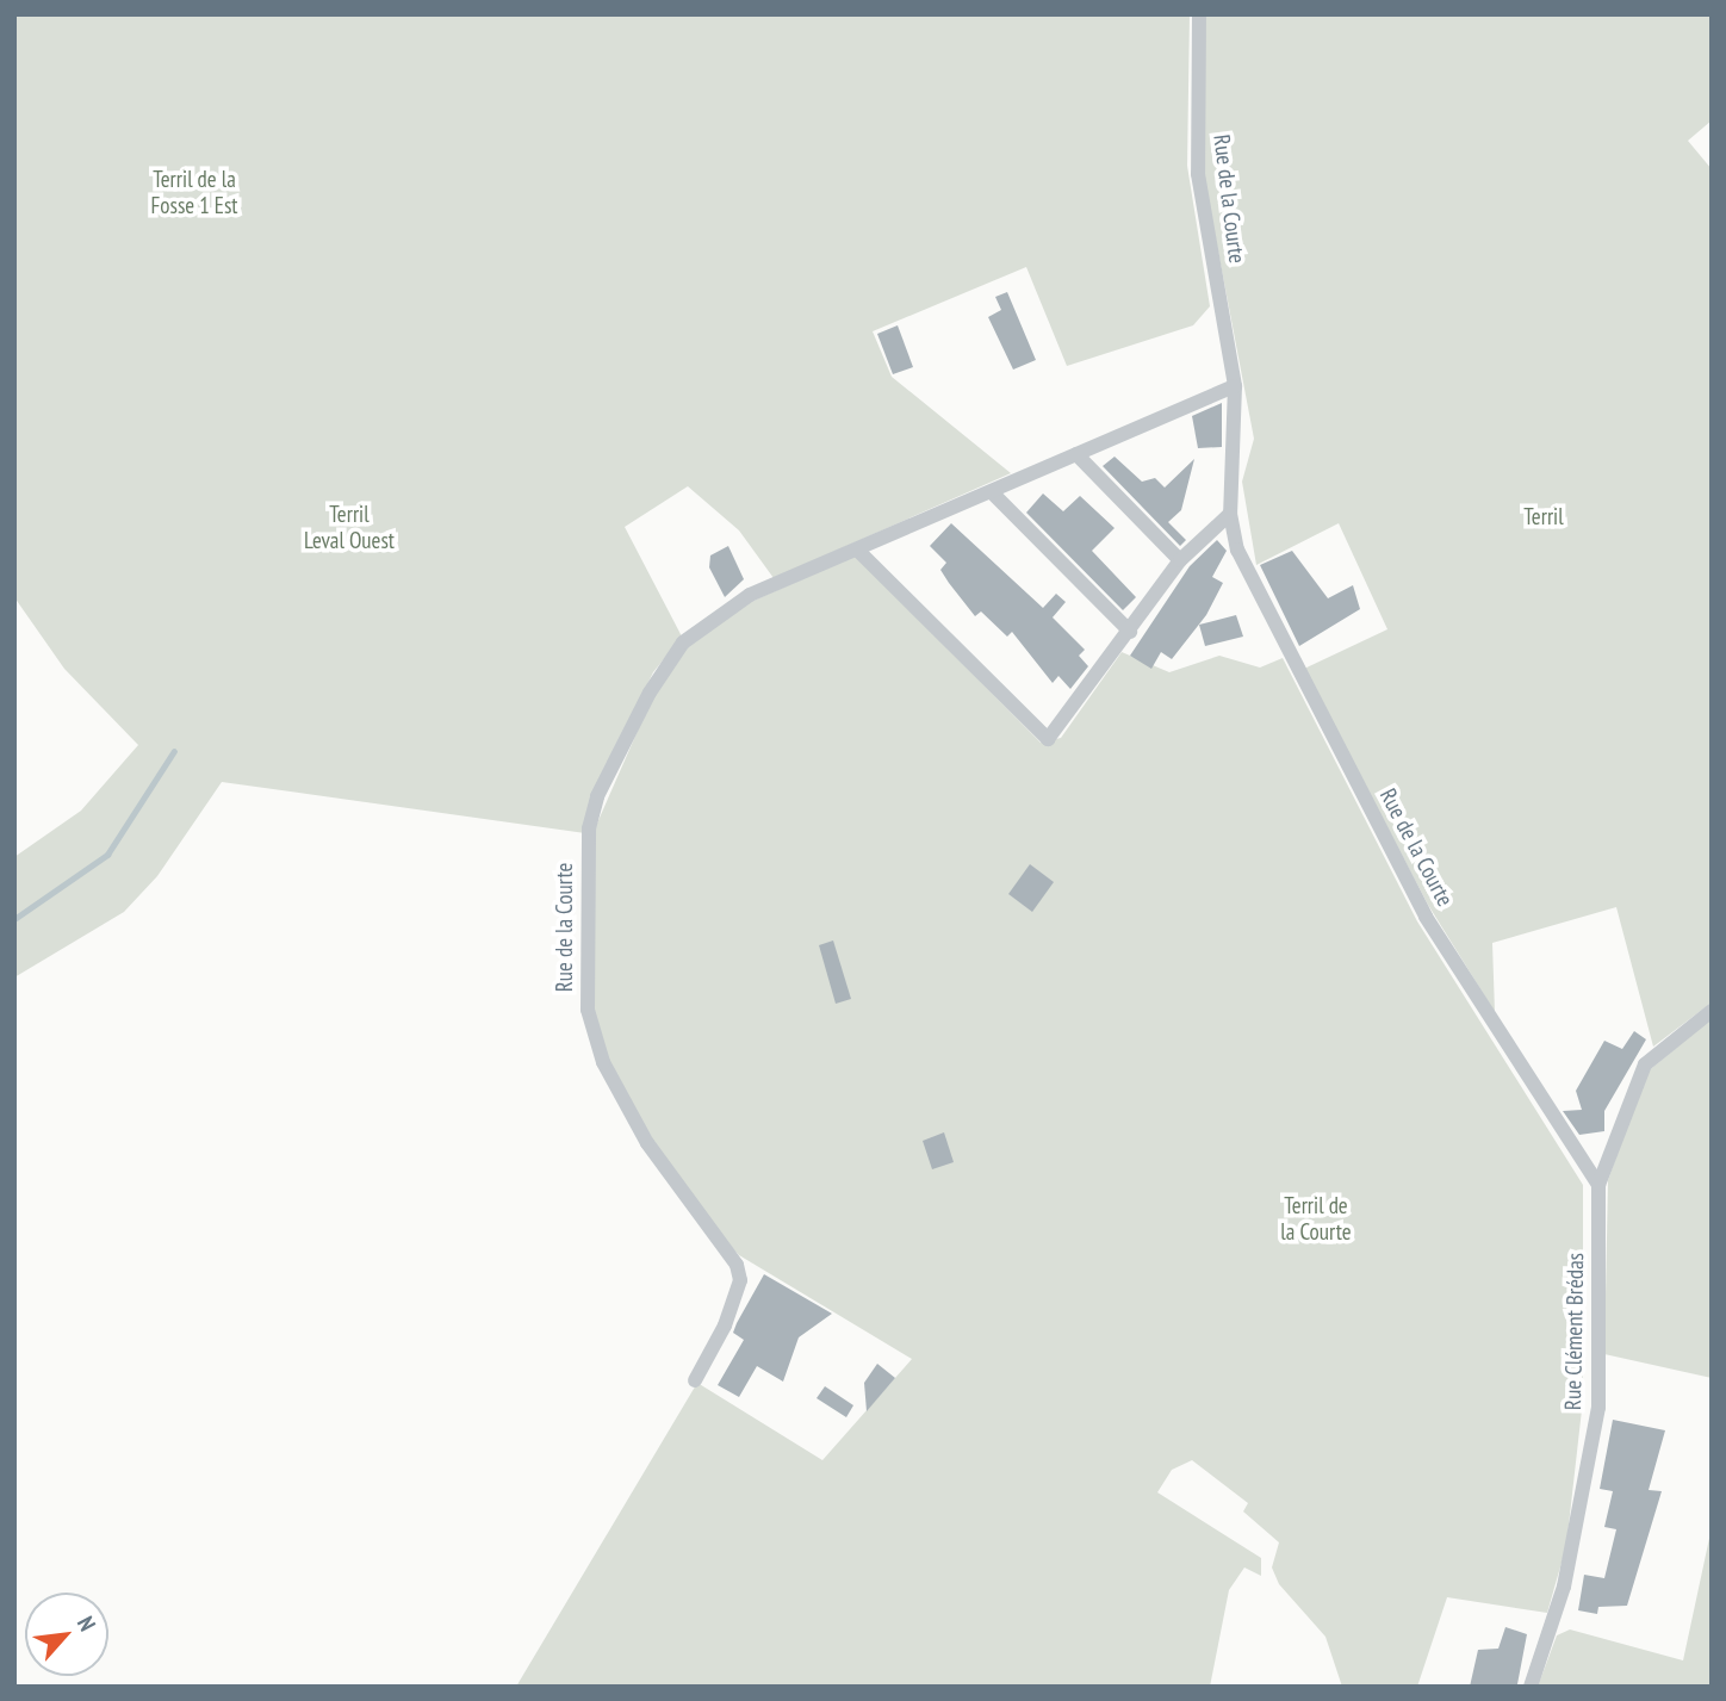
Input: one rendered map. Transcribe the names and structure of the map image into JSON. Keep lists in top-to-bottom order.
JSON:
{
  "streets": {
    "street": ["Rue de la Courte", "Rue Clément Brédas"]
  },
  "crossings": [
    ["Rue de la Courte", "Rue Clément Brédas"]
  ],
  "parks": [
    "Terril de la Fosse 1 Est",
    "Terril Leval Ouest",
    "Terril",
    "Terril de la Courte"
  ],
  "north": "top right"
}
